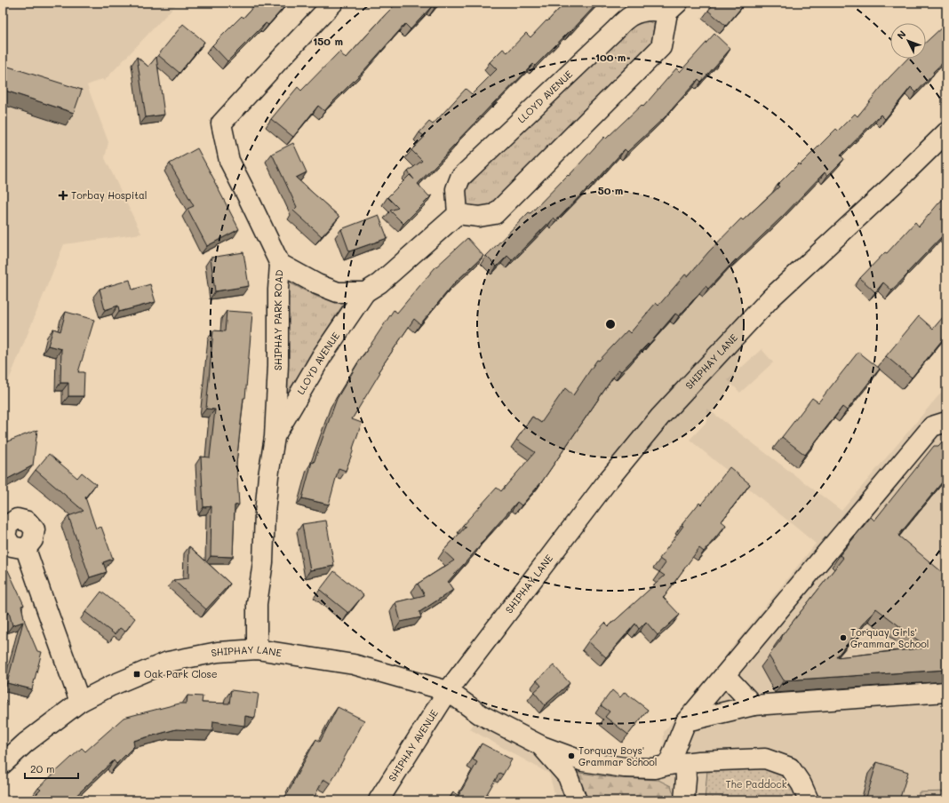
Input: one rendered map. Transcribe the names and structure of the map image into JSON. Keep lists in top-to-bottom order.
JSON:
{
  "streets": {
    "street": [
      "LLOYD AVENUE",
      "SHIPHAY PARK ROAD",
      "SHIPHAY LANE",
      "SHIPHAY AVENUE"
    ]
  },
  "crossings": [
    ["LLOYD AVENUE", "SHIPHAY PARK ROAD"],
    ["SHIPHAY PARK ROAD", "SHIPHAY LANE"],
    ["SHIPHAY LANE", "SHIPHAY AVENUE"]
  ],
  "parks": ["The Paddock"],
  "places": {
    "health": ["Torbay Hospital"],
    "other": ["Torquay Girls' Grammar School", "Torquay Boys' Grammar School"],
    "transit": ["Oak Park Close"]
  },
  "scale_bar": "20 m",
  "north": "top left",
  "rings": ["150 m", "100 m", "50 m"]
}
